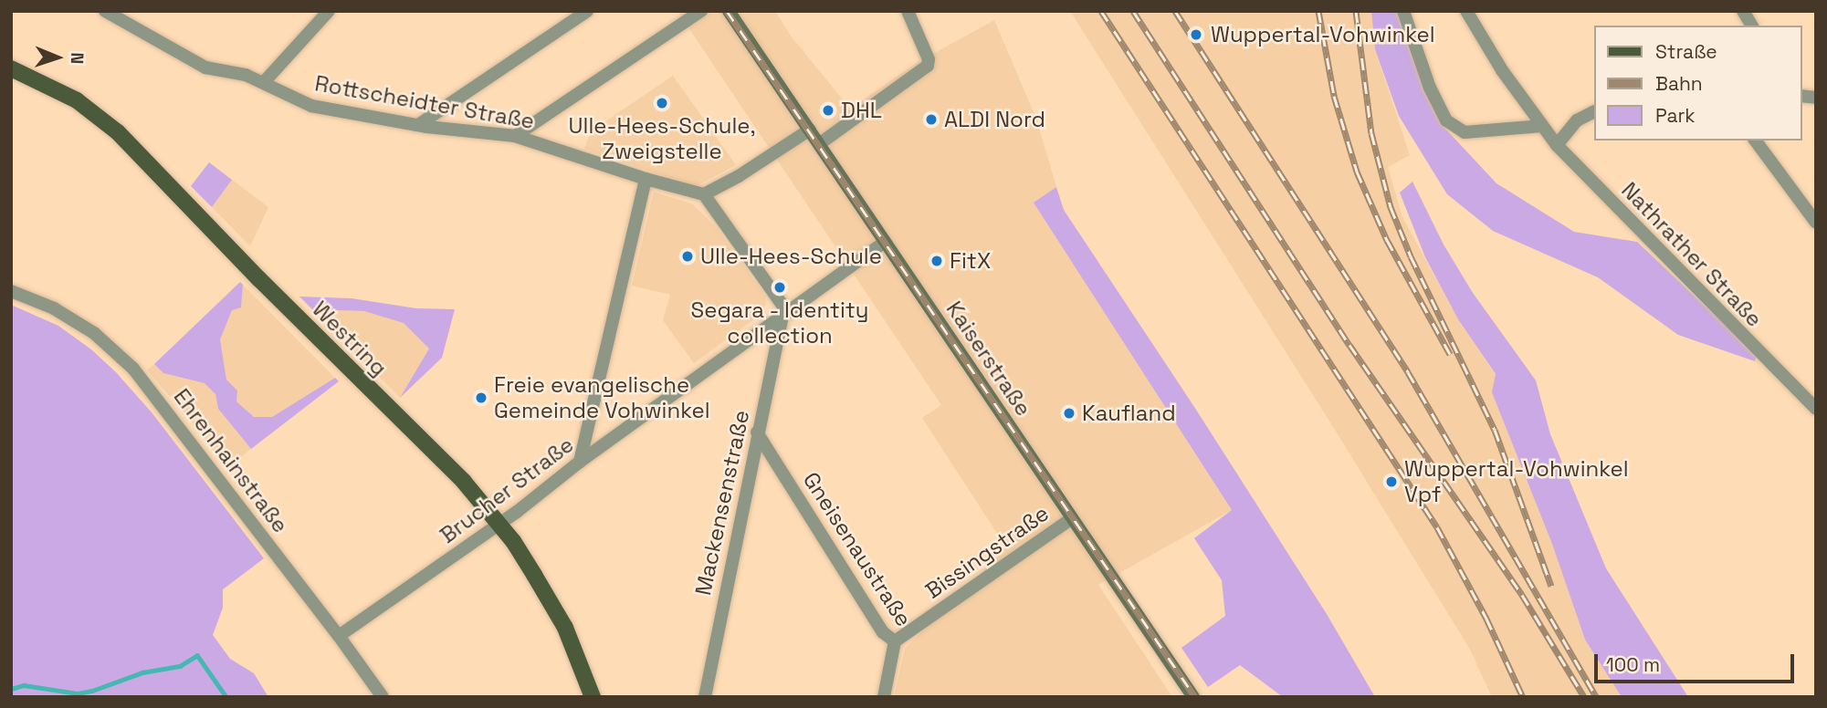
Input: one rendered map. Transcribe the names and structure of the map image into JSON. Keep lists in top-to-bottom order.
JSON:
{
  "streets": {
    "main road": ["Westring", "Kaiserstraße"],
    "street": [
      "Rottscheidter Straße",
      "Nathrather Straße",
      "Ehrenhainstraße",
      "Brucher Straße",
      "Mackensenstraße",
      "Gneisenaustraße",
      "Bissingstraße"
    ]
  },
  "crossings": [
    ["Westring", "Brucher Straße"],
    ["Kaiserstraße", "Brucher Straße"],
    ["Kaiserstraße", "Bissingstraße"],
    ["Ehrenhainstraße", "Brucher Straße"],
    ["Brucher Straße", "Mackensenstraße"],
    ["Mackensenstraße", "Gneisenaustraße"],
    ["Gneisenaustraße", "Bissingstraße"]
  ],
  "places": [
    "Wuppertal-Vohwinkel",
    "Ulle-Hees-Schule, Zweigstelle",
    "DHL",
    "ALDI Nord",
    "Ulle-Hees-Schule",
    "FitX",
    "Segara - Identity collection",
    "Freie evangelische Gemeinde Vohwinkel",
    "Kaufland",
    "Wuppertal-Vohwinkel Vpf"
  ],
  "legend": ["Straße", "Bahn", "Park"],
  "scale_bar": "100 m",
  "north": "right"
}
